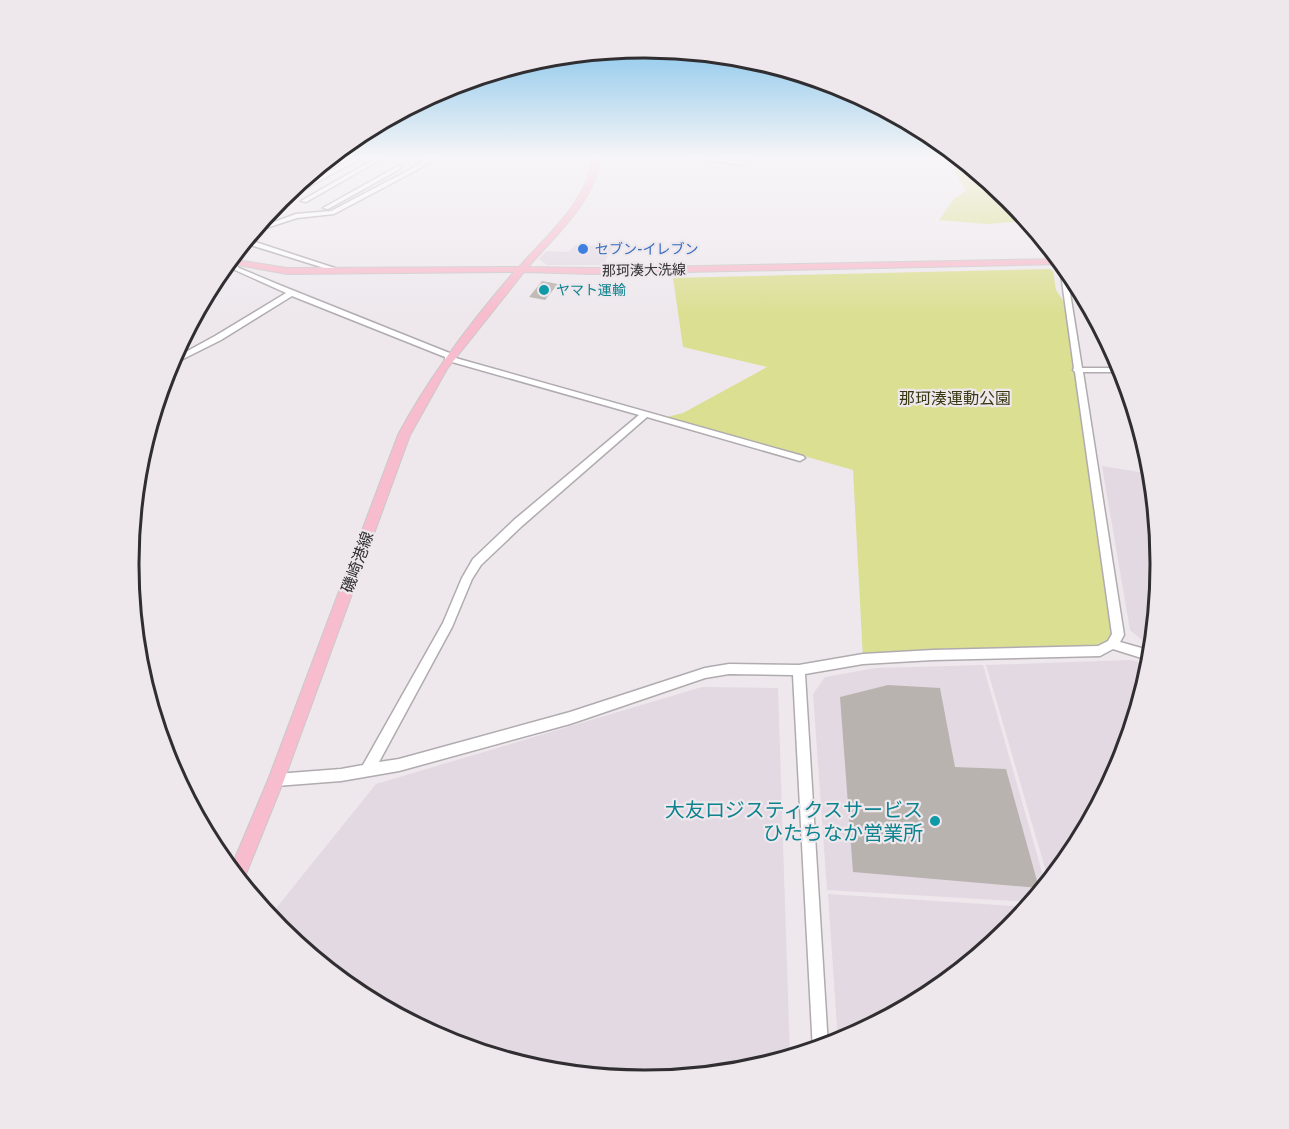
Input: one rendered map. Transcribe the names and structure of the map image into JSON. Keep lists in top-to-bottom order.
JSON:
{
  "streets": {
    "main road": ["那珂湊大洗線", "磯崎港線"]
  },
  "crossings": [
    ["那珂湊大洗線", "磯崎港線"]
  ],
  "parks": ["那珂湊運動公園"],
  "places": ["セブン-イレブン", "ヤマト運輸", "大友ロジスティクスサービス ひたちなか営業所"]
}
